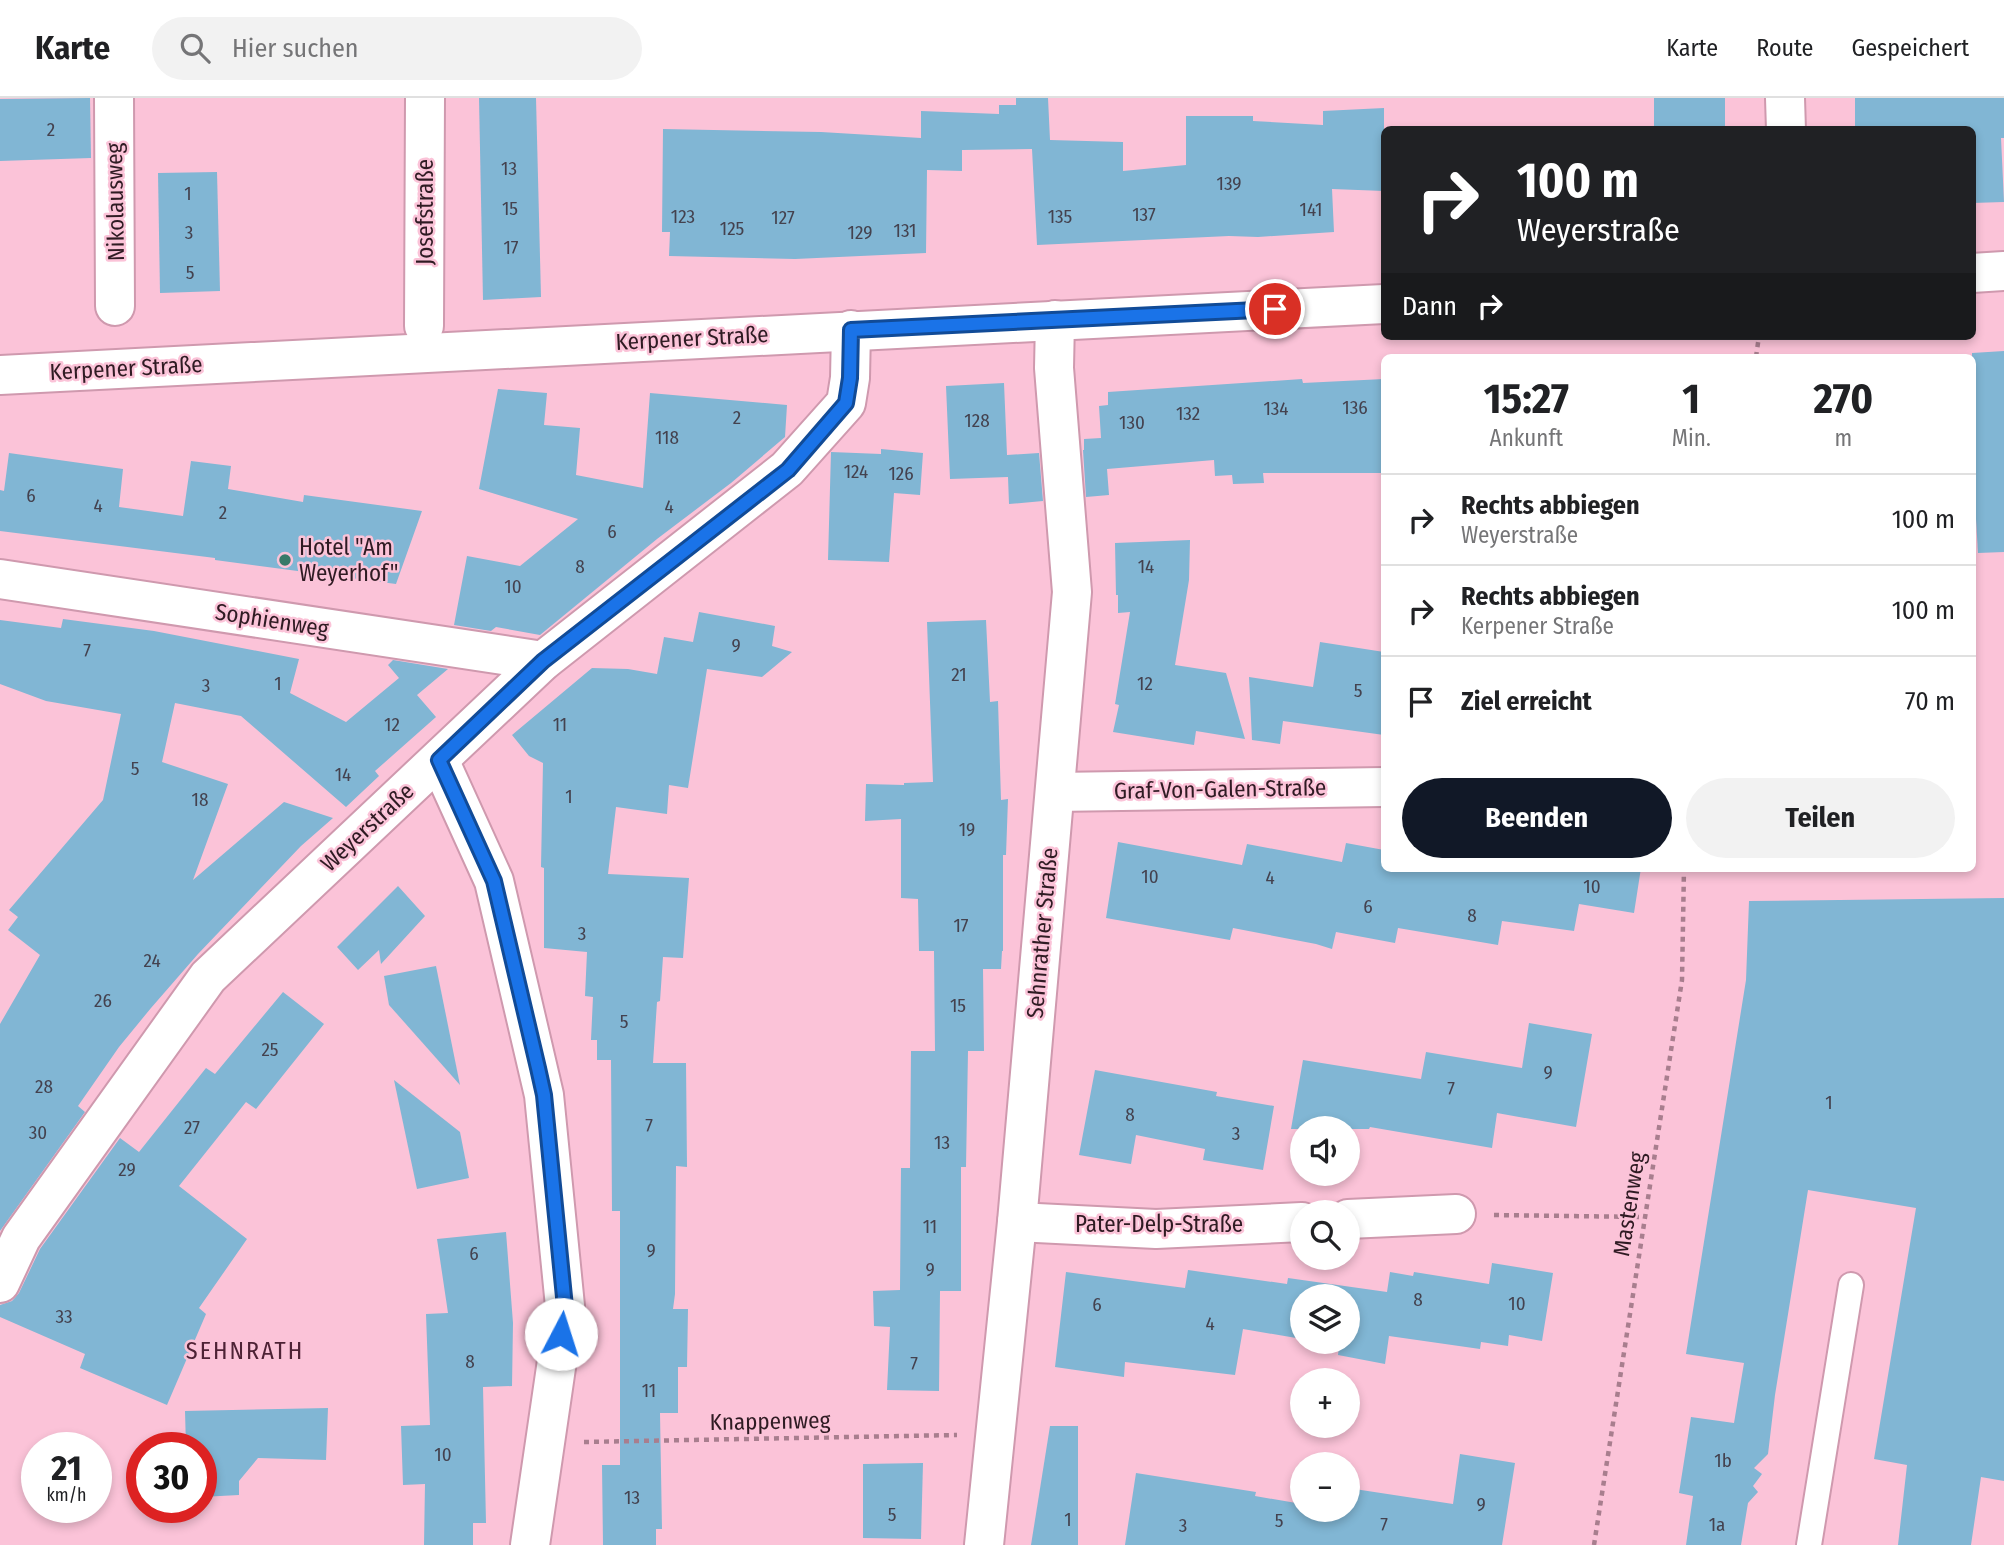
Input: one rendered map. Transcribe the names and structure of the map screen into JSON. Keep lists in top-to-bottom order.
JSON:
{
  "streets": {
    "street": [
      "Nikolausweg",
      "Josefstraße",
      "Kerpener Straße",
      "Sophienweg",
      "Graf-Von-Galen-Straße",
      "Weyerstraße",
      "Sehnrather Straße",
      "Pater-Delp-Straße"
    ],
    "path": ["Mastenweg", "Knappenweg"]
  },
  "crossings": [
    ["Kerpener Straße", "Weyerstraße"],
    ["Kerpener Straße", "Sehnrather Straße"],
    ["Sophienweg", "Weyerstraße"],
    ["Graf-Von-Galen-Straße", "Sehnrather Straße"],
    ["Sehnrather Straße", "Pater-Delp-Straße"],
    ["Sehnrather Straße", "Knappenweg"]
  ],
  "districts": ["SEHNRATH"],
  "places": ["Hotel \"Am Weyerhof\""],
  "house_numbers": [
    "2",
    "13",
    "139",
    "1",
    "15",
    "141",
    "137",
    "123",
    "135",
    "127",
    "125",
    "131",
    "3",
    "129",
    "17",
    "5",
    "136",
    "134",
    "132",
    "2",
    "128",
    "130",
    "118",
    "124",
    "126",
    "6",
    "4",
    "4",
    "2",
    "6",
    "8",
    "14",
    "10",
    "9",
    "7",
    "21",
    "1",
    "12",
    "3",
    "5",
    "12",
    "11",
    "5",
    "14",
    "1",
    "18",
    "19",
    "10",
    "4",
    "10",
    "6",
    "8",
    "17",
    "3",
    "24",
    "26",
    "15",
    "5",
    "25",
    "9",
    "28",
    "7",
    "1",
    "8",
    "7",
    "27",
    "30",
    "3",
    "13",
    "29",
    "11",
    "9",
    "6",
    "9",
    "8",
    "10",
    "6",
    "33",
    "4",
    "8",
    "7",
    "11",
    "10",
    "1b",
    "13",
    "9",
    "5",
    "1",
    "5",
    "7",
    "1a",
    "3"
  ],
  "page": {
    "header": "Karte",
    "search": "Hier suchen",
    "nav": ["Karte", "Route", "Gespeichert"],
    "turn": ["100 m", "Weyerstraße"],
    "then": "Dann",
    "eta": [
      "15:27",
      "Ankunft",
      "1",
      "Min.",
      "270",
      "m"
    ],
    "list": [
      {
        "name": "Rechts abbiegen",
        "note": "Weyerstraße",
        "value": "100 m"
      },
      {
        "name": "Rechts abbiegen",
        "note": "Kerpener Straße",
        "value": "100 m"
      },
      {
        "name": "Ziel erreicht",
        "value": "70 m"
      }
    ],
    "buttons": ["Beenden", "Teilen"],
    "map_buttons": ["+", "−"],
    "speed": "21 km/h",
    "limit": "30"
  }
}
